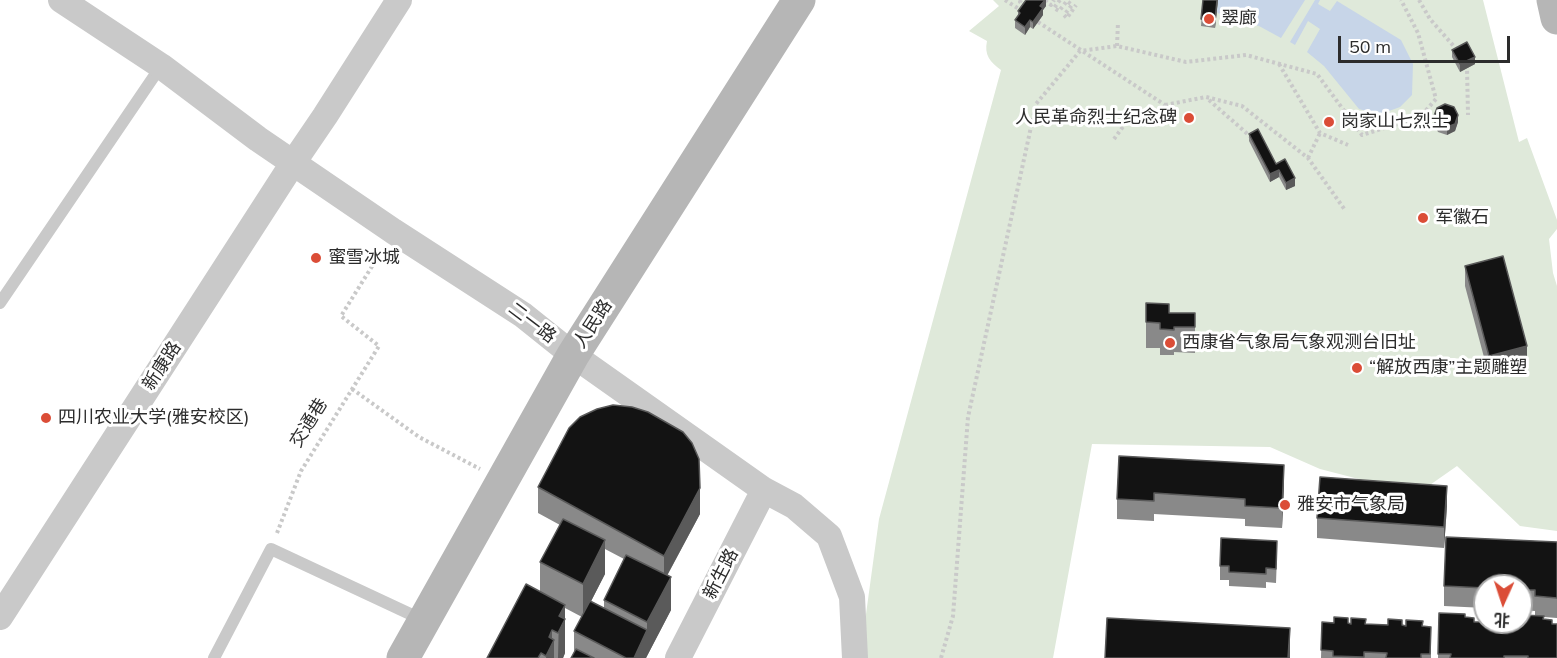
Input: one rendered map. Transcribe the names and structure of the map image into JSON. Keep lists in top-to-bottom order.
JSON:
{
  "streets": {
    "main road": ["人民路"],
    "street": ["二一路", "新康路", "新生路"],
    "path": ["交通巷"]
  },
  "crossings": [
    ["二一路", "人民路"],
    ["二一路", "新康路"],
    ["二一路", "交通巷"],
    ["二一路", "新生路"]
  ],
  "places": [
    "翠廊",
    "人民革命烈士纪念碑",
    "岗家山七烈士",
    "军徽石",
    "蜜雪冰城",
    "西康省气象局气象观测台旧址",
    "“解放西康”主题雕塑",
    "四川农业大学(雅安校区)",
    "雅安市气象局"
  ],
  "scale_bar": "50 m",
  "north": "bottom"
}
